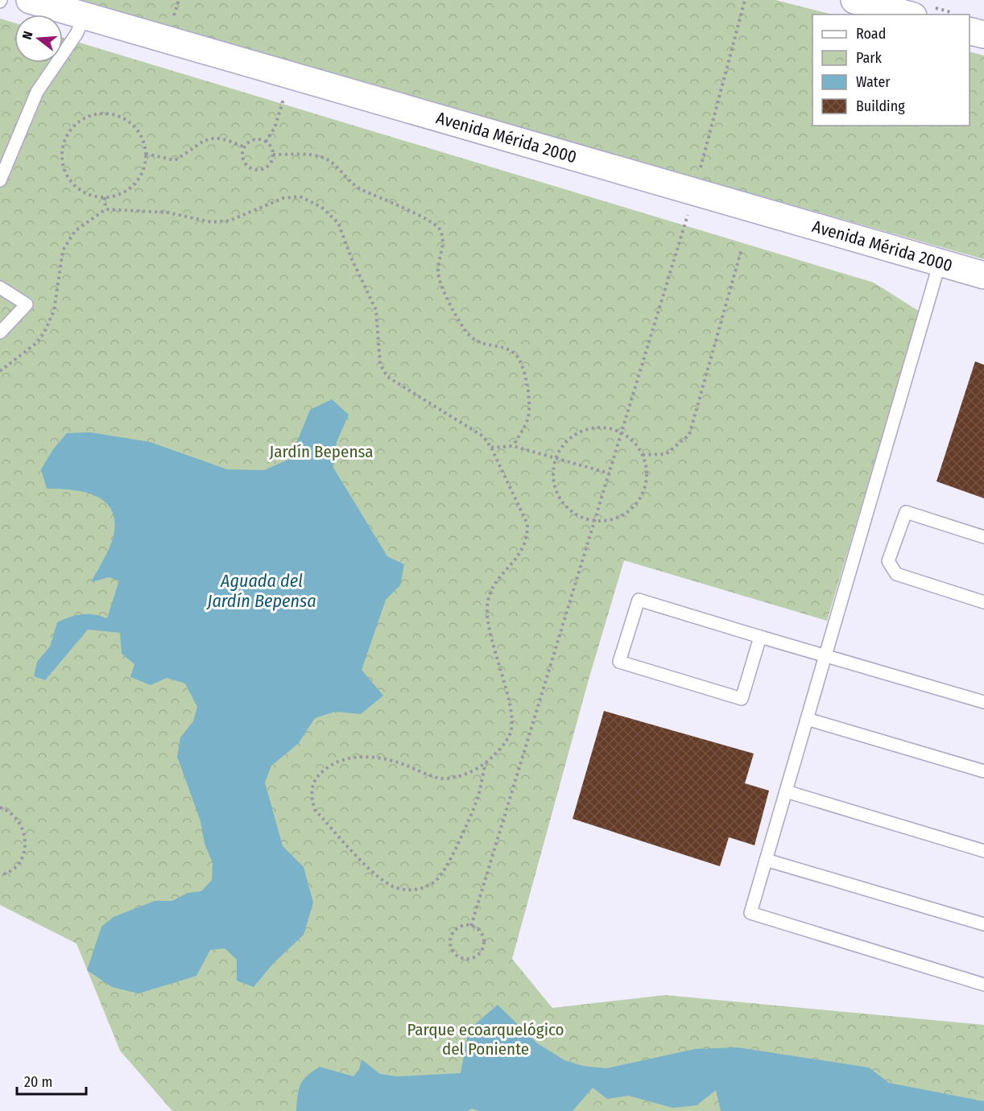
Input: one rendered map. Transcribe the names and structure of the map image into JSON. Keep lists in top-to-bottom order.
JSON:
{
  "streets": {
    "main road": ["Avenida Mérida 2000"]
  },
  "water": ["Aguada del Jardín Bepensa"],
  "parks": ["Jardín Bepensa", "Parque ecoarquelógico del Poniente"],
  "legend": [
    "Road",
    "Park",
    "Water",
    "Building"
  ],
  "scale_bar": "20 m",
  "north": "left"
}
